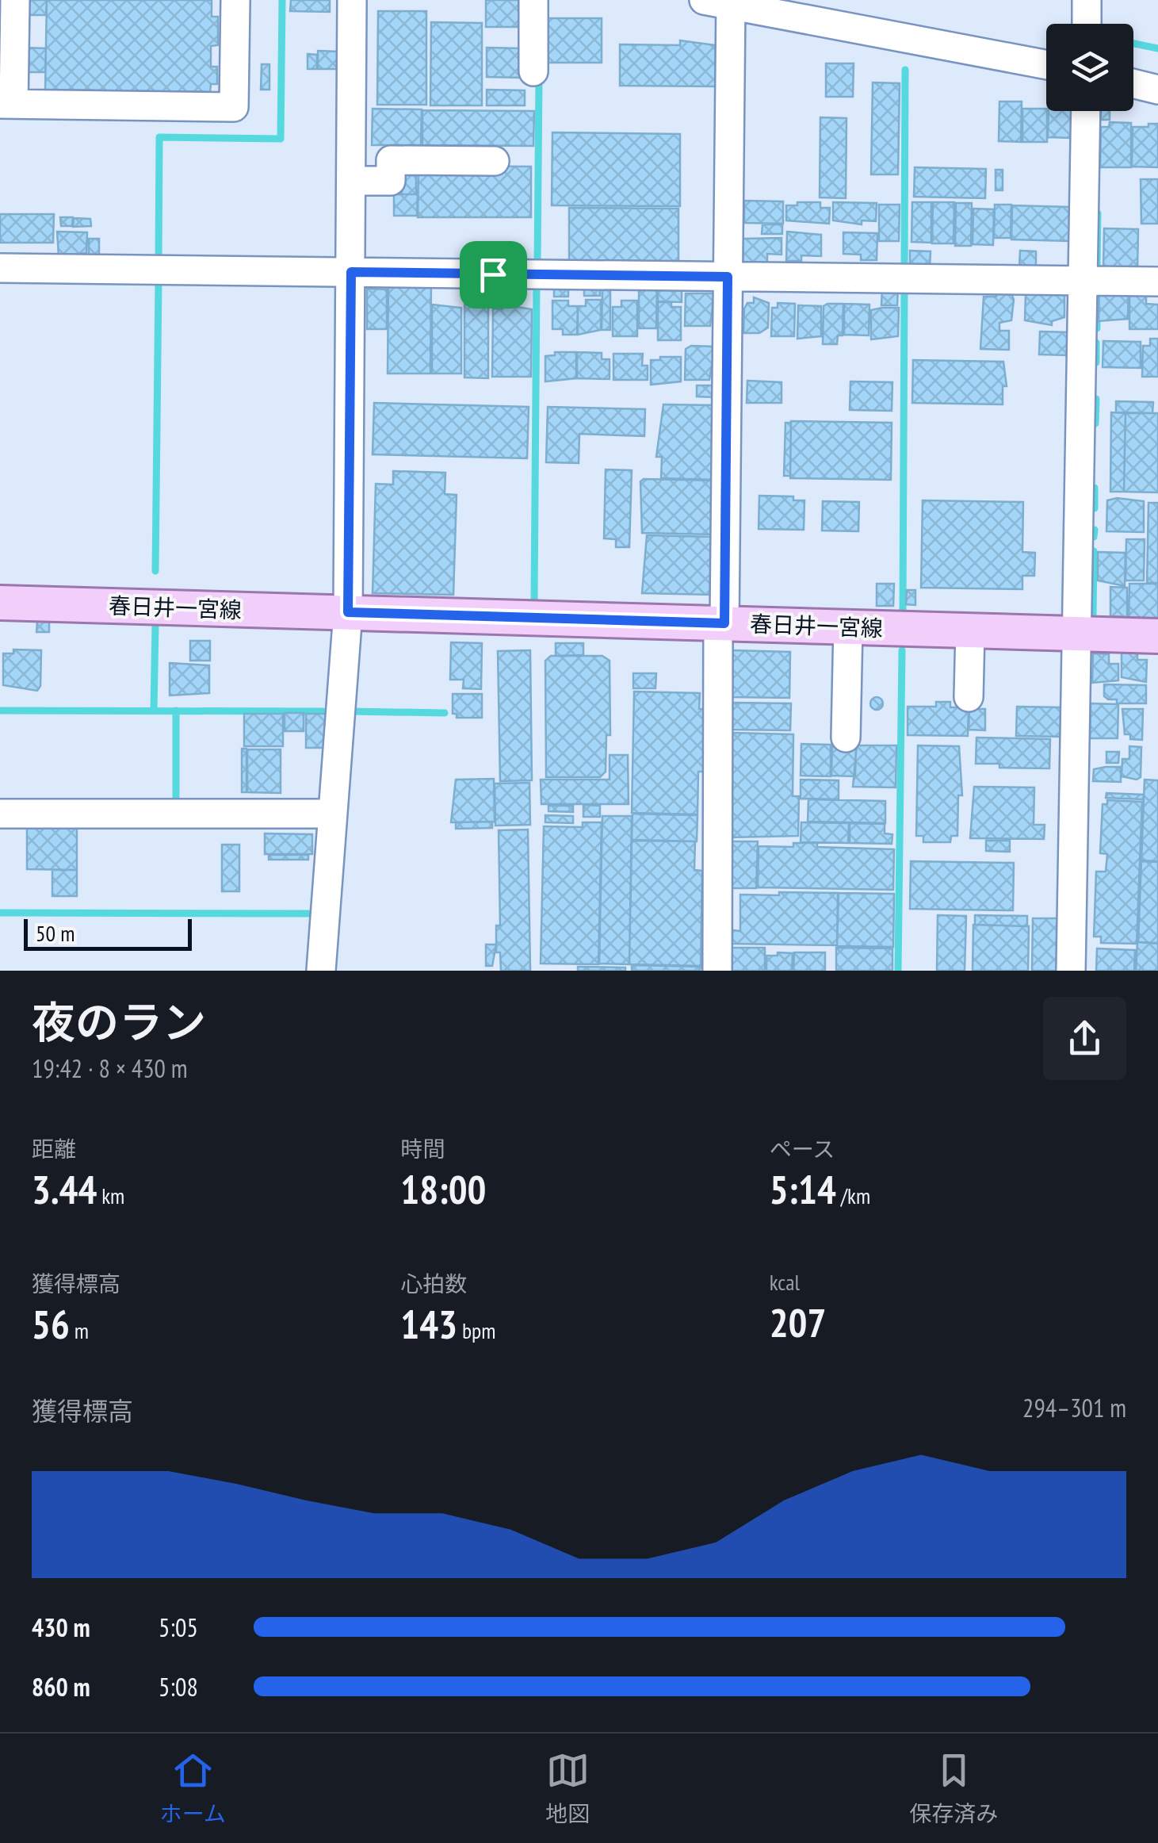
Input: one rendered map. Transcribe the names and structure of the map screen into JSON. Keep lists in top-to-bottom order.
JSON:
{
  "streets": {
    "main road": ["春日井一宮線"]
  },
  "scale_bar": "50 m",
  "page": {
    "scale": "50 m",
    "heading": ["夜のラン", "19:42 · 8 × 430 m"],
    "stats": [
      ["距離", "3.44 km"],
      ["時間", "18:00"],
      ["ペース", "5:14 /km"],
      ["獲得標高", "56 m"],
      ["心拍数", "143 bpm"],
      ["kcal", "207"]
    ],
    "chart": ["獲得標高", "294–301 m"],
    "list": [
      {
        "name": "430 m",
        "note": "5:05"
      },
      {
        "name": "860 m",
        "note": "5:08"
      }
    ],
    "tabs": ["ホーム", "地図", "保存済み"]
  }
}
